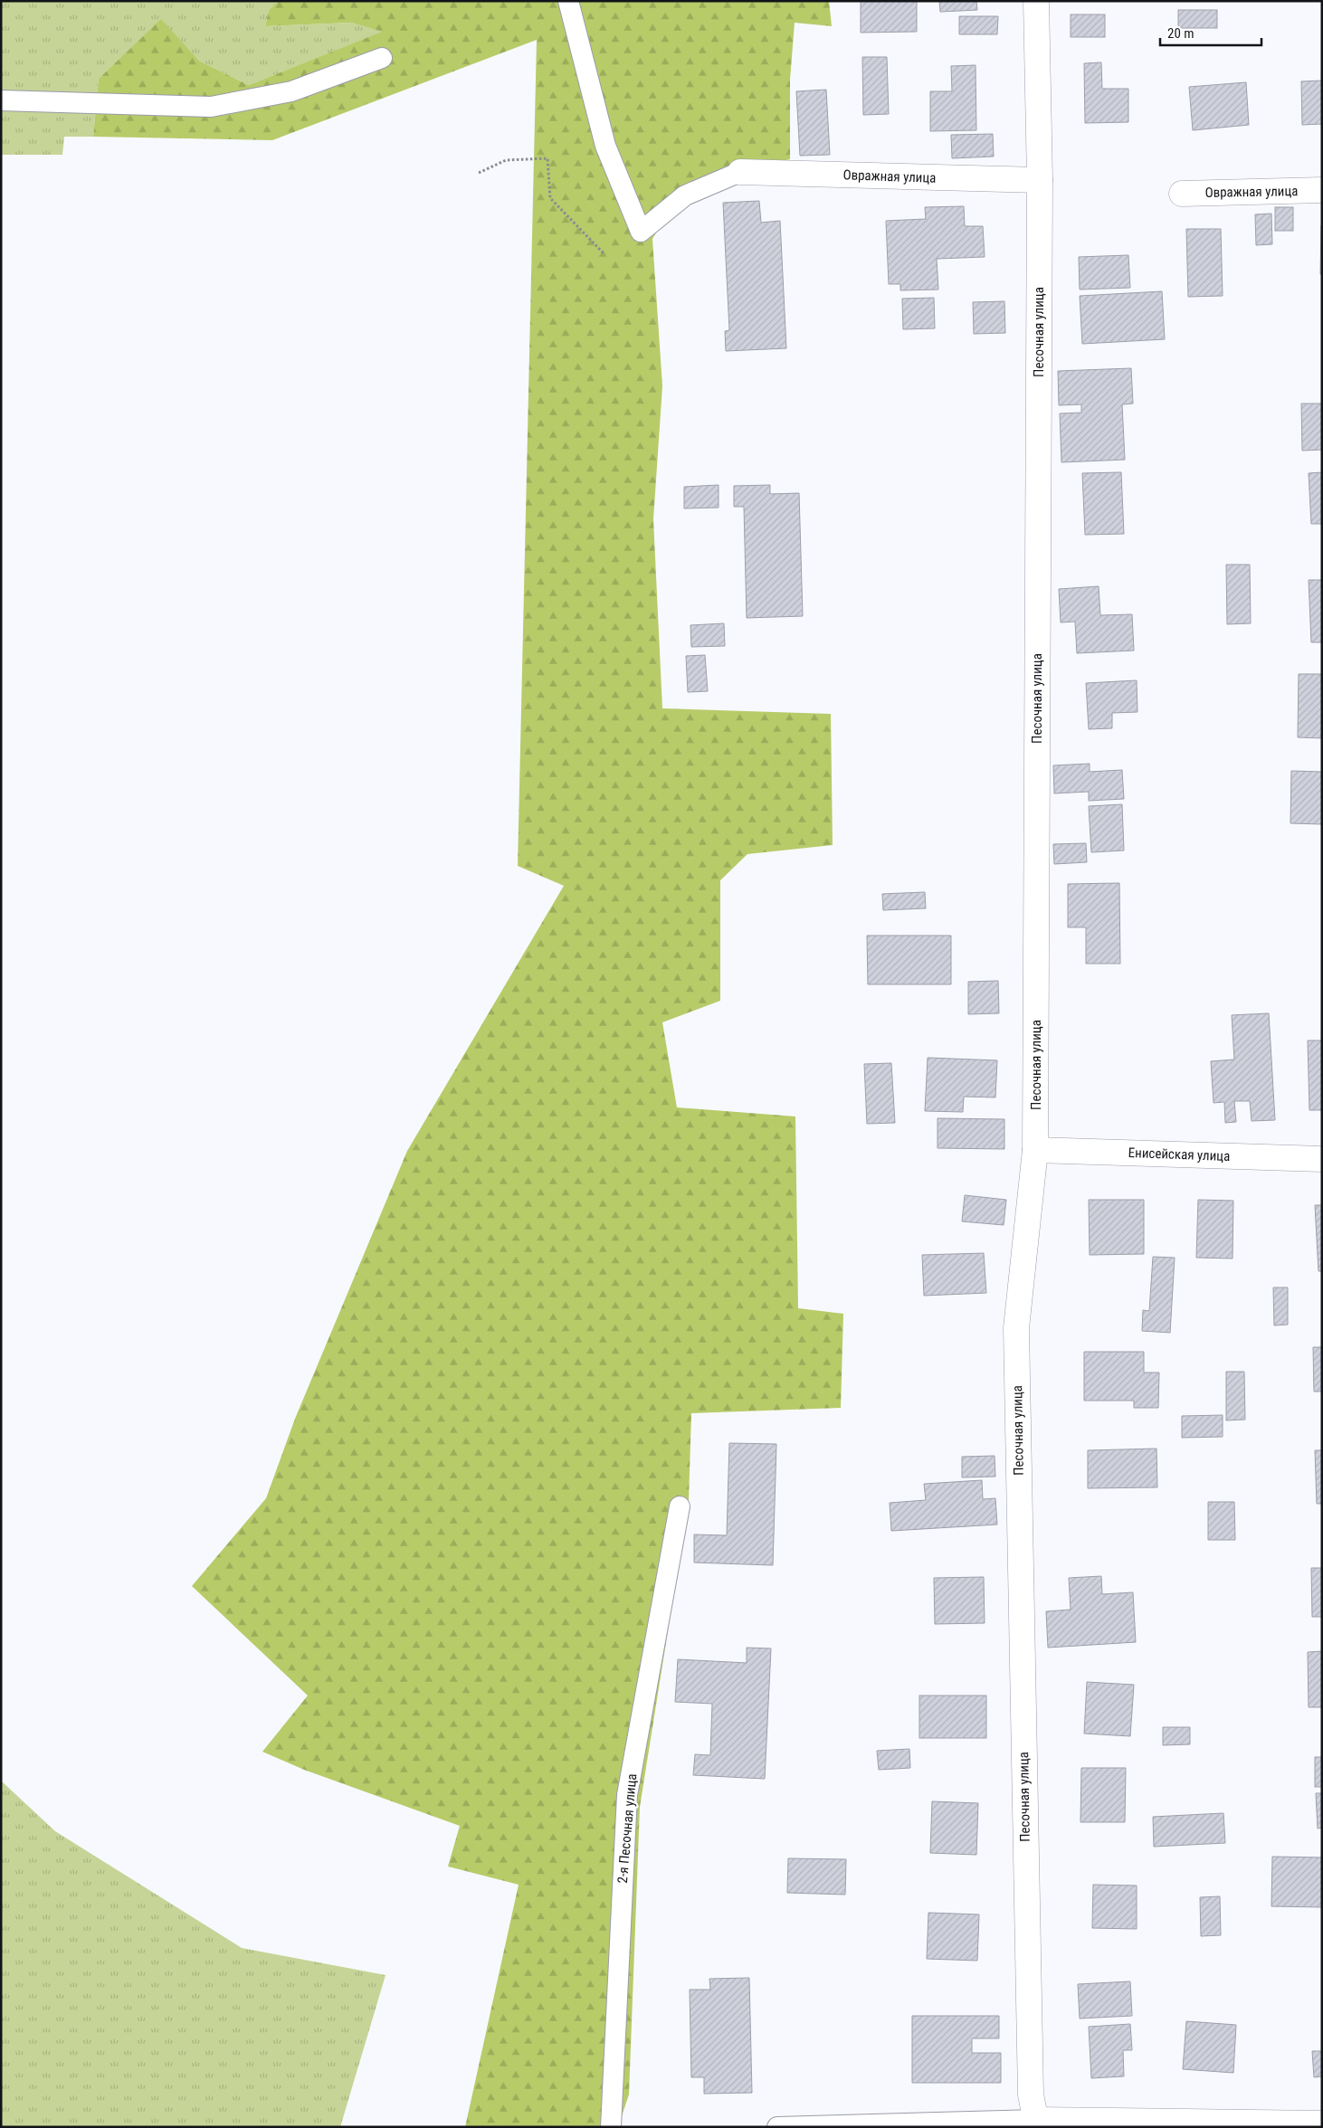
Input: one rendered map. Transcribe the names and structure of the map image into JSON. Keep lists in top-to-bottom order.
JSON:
{
  "streets": {
    "street": ["Овражная улица", "Песочная улица", "Енисейская улица"],
    "lane": ["2-я Песочная улица"]
  },
  "crossings": [
    ["Овражная улица", "Песочная улица"],
    ["Песочная улица", "Енисейская улица"]
  ],
  "scale_bar": "20 m"
}
